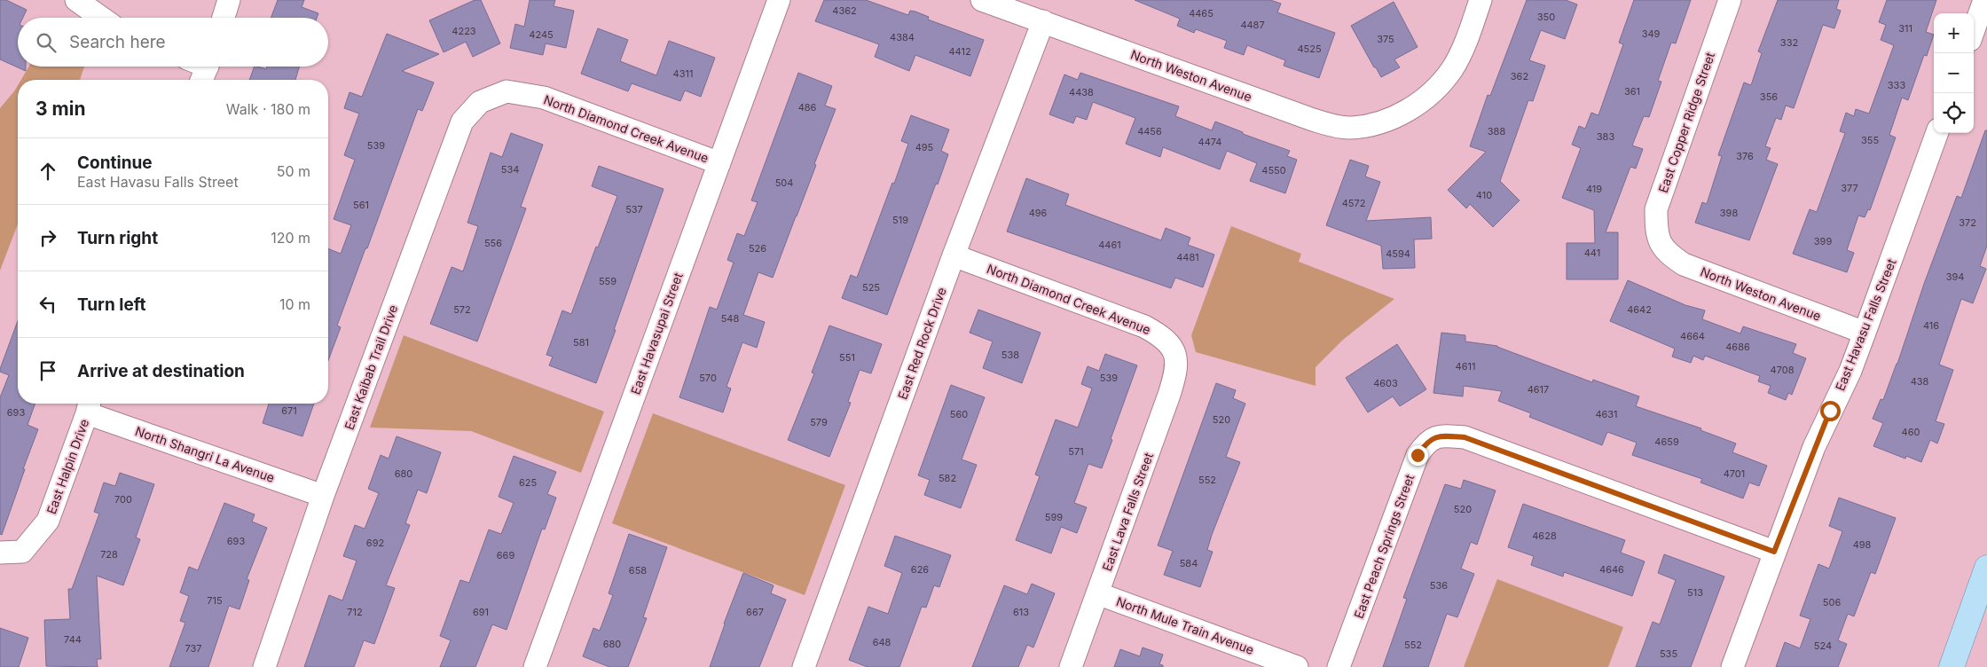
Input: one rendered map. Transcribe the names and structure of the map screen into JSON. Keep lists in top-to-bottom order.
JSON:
{
  "streets": {
    "street": [
      "North Weston Avenue",
      "East Copper Ridge Street",
      "North Diamond Creek Avenue",
      "East Havasu Falls Street",
      "East Havasupai Street",
      "East Red Rock Drive",
      "East Kaibab Trail Drive",
      "North Shangri La Avenue",
      "East Halpin Drive",
      "East Lava Falls Street",
      "East Peach Springs Street",
      "North Mule Train Avenue"
    ]
  },
  "crossings": [
    ["North Weston Avenue", "East Copper Ridge Street"],
    ["North Weston Avenue", "East Havasu Falls Street"],
    ["North Weston Avenue", "East Red Rock Drive"],
    ["North Diamond Creek Avenue", "East Havasupai Street"],
    ["North Diamond Creek Avenue", "East Red Rock Drive"],
    ["North Diamond Creek Avenue", "East Kaibab Trail Drive"],
    ["North Diamond Creek Avenue", "East Lava Falls Street"],
    ["East Havasu Falls Street", "East Peach Springs Street"],
    ["East Kaibab Trail Drive", "North Shangri La Avenue"],
    ["North Shangri La Avenue", "East Halpin Drive"],
    ["East Lava Falls Street", "North Mule Train Avenue"]
  ],
  "house_numbers": [
    "4362",
    "4465",
    "350",
    "4487",
    "311",
    "4223",
    "349",
    "4245",
    "4384",
    "375",
    "332",
    "4525",
    "4412",
    "4311",
    "362",
    "333",
    "361",
    "4438",
    "356",
    "486",
    "4456",
    "388",
    "383",
    "355",
    "4474",
    "539",
    "495",
    "376",
    "534",
    "4550",
    "504",
    "377",
    "419",
    "410",
    "4572",
    "561",
    "537",
    "496",
    "398",
    "519",
    "372",
    "399",
    "556",
    "4461",
    "526",
    "441",
    "4594",
    "4481",
    "394",
    "559",
    "525",
    "572",
    "4642",
    "548",
    "416",
    "4664",
    "581",
    "4686",
    "538",
    "551",
    "4611",
    "4708",
    "570",
    "539",
    "438",
    "4603",
    "4617",
    "671",
    "693",
    "560",
    "4631",
    "520",
    "579",
    "460",
    "4659",
    "571",
    "680",
    "4701",
    "582",
    "552",
    "625",
    "700",
    "520",
    "599",
    "4628",
    "693",
    "692",
    "498",
    "728",
    "669",
    "584",
    "626",
    "4646",
    "658",
    "536",
    "513",
    "715",
    "506",
    "712",
    "691",
    "667",
    "613",
    "744",
    "648",
    "680",
    "552",
    "524",
    "737",
    "535"
  ],
  "page": {
    "map_buttons": ["+", "−"],
    "search": "Search here",
    "heading": ["3 min", "Walk · 180 m"],
    "list": [
      ["Continue", "East Havasu Falls Street", "50 m"],
      ["Turn right", "120 m"],
      ["Turn left", "10 m"],
      "Arrive at destination"
    ]
  }
}
